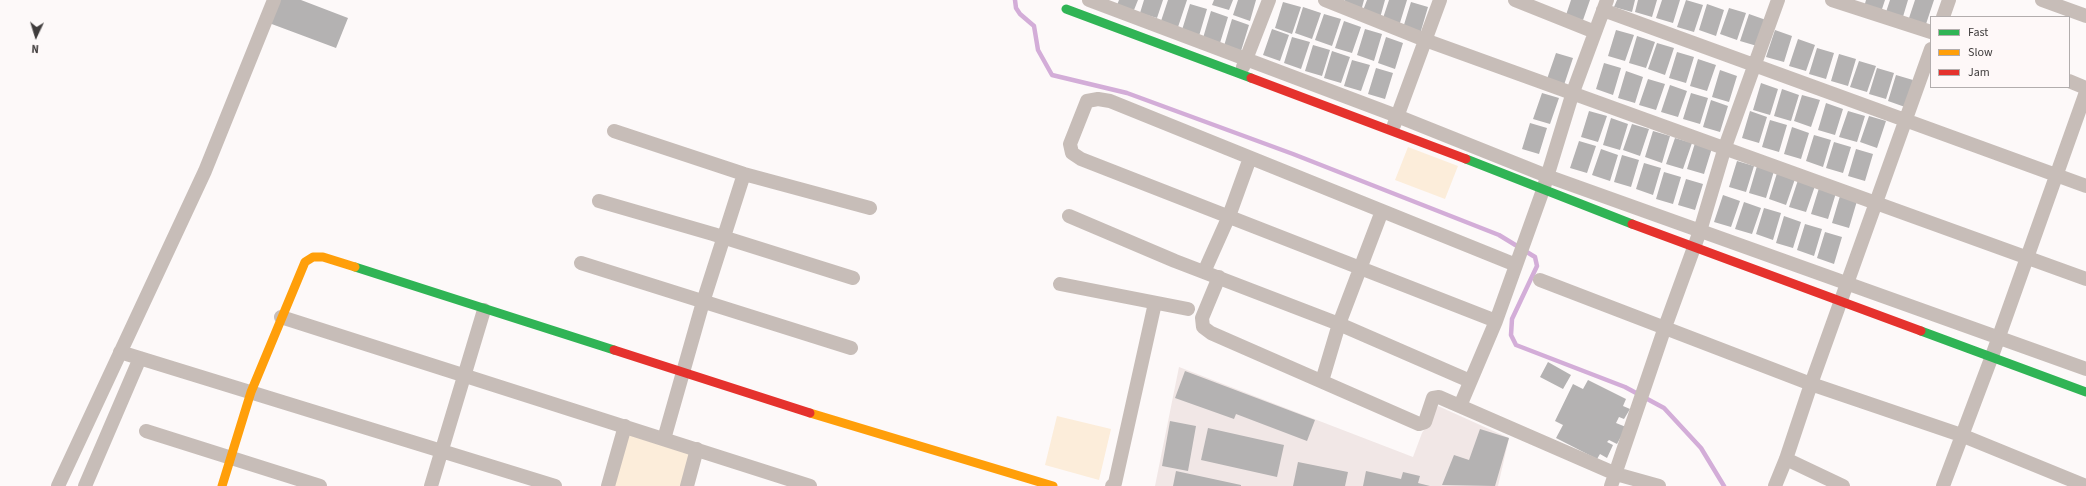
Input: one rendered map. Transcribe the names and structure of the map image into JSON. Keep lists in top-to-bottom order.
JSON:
{
  "legend": ["Fast", "Slow", "Jam"],
  "north": "bottom"
}
